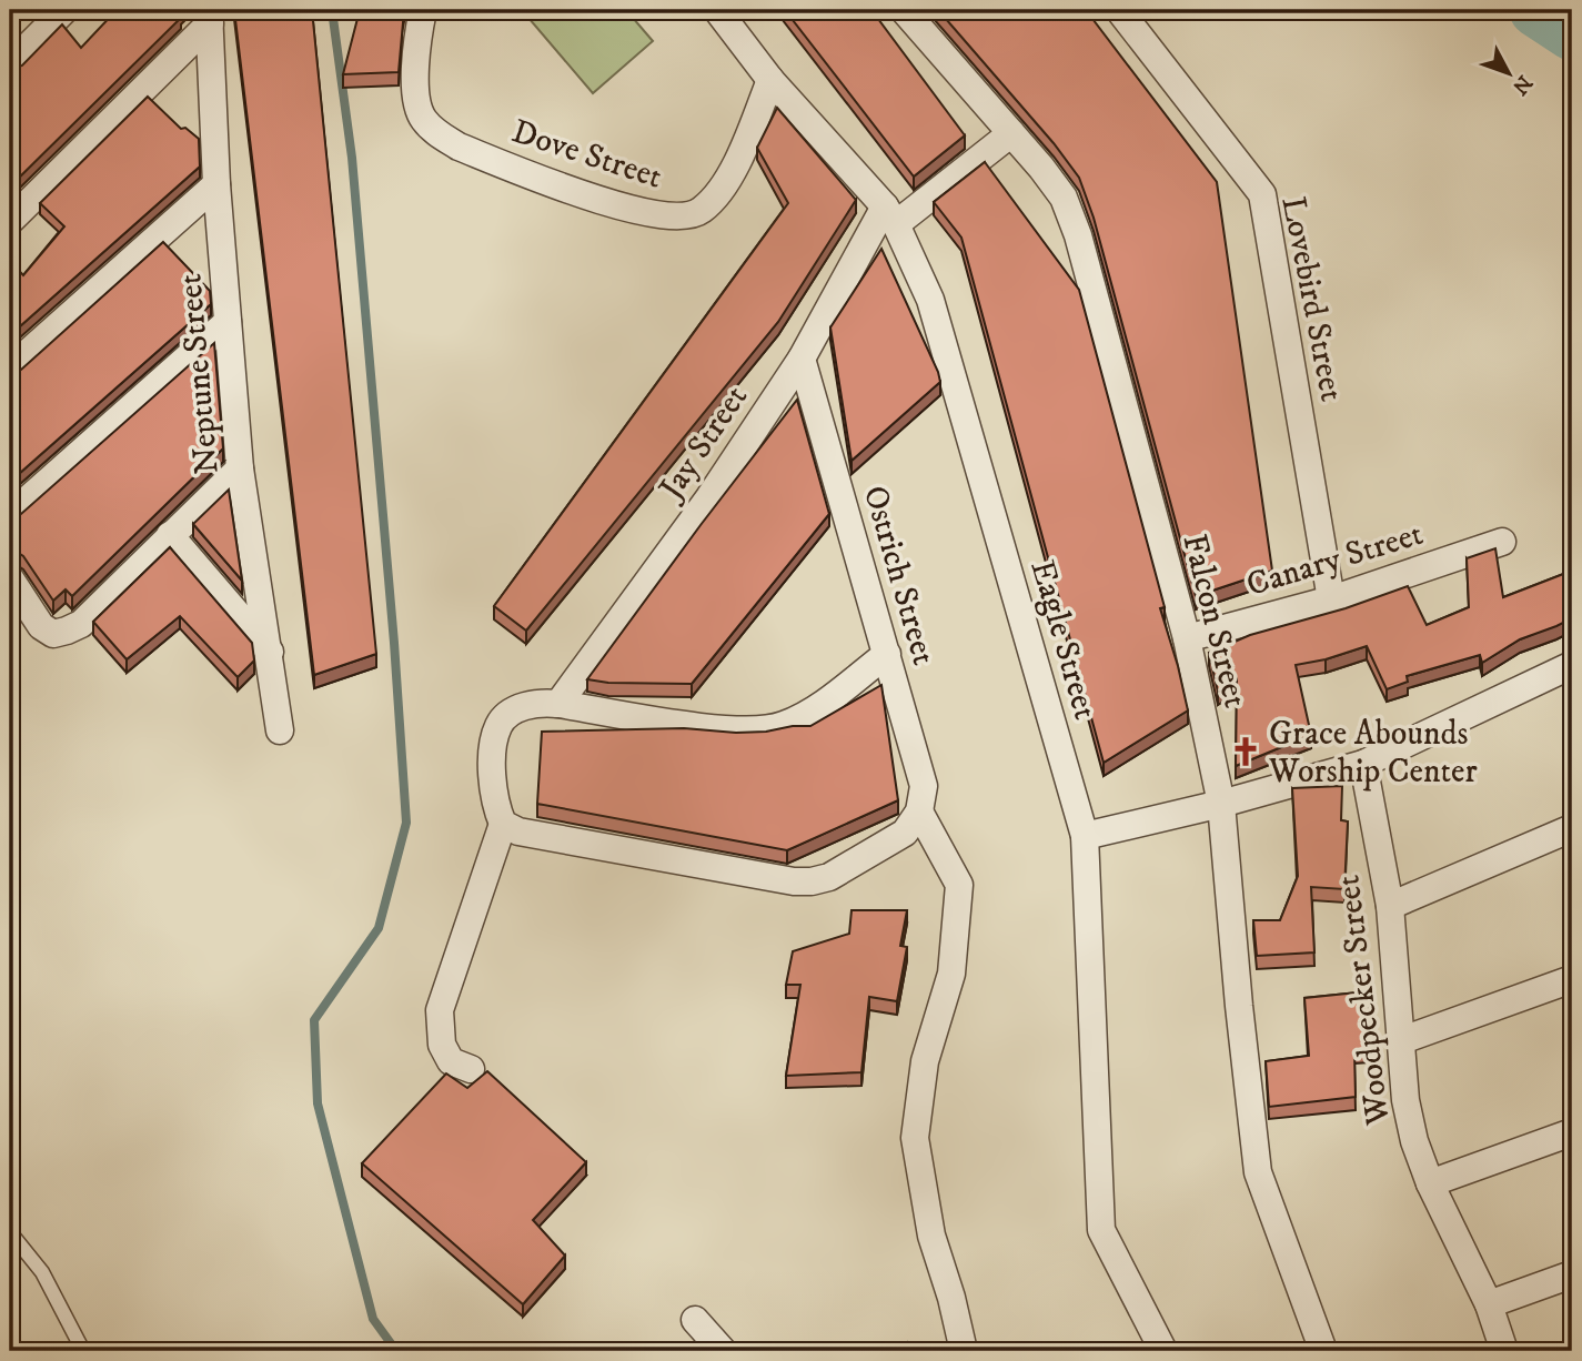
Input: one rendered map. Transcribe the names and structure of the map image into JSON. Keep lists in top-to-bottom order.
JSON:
{
  "streets": {
    "street": [
      "Dove Street",
      "Lovebird Street",
      "Neptune Street",
      "Jay Street",
      "Canary Street",
      "Ostrich Street",
      "Falcon Street",
      "Eagle Street",
      "Woodpecker Street"
    ]
  },
  "crossings": [
    ["Dove Street", "Eagle Street"],
    ["Lovebird Street", "Canary Street"],
    ["Jay Street", "Ostrich Street"],
    ["Jay Street", "Eagle Street"],
    ["Canary Street", "Falcon Street"]
  ],
  "places": {
    "church": ["Grace Abounds Worship Center"]
  },
  "north": "bottom right"
}
